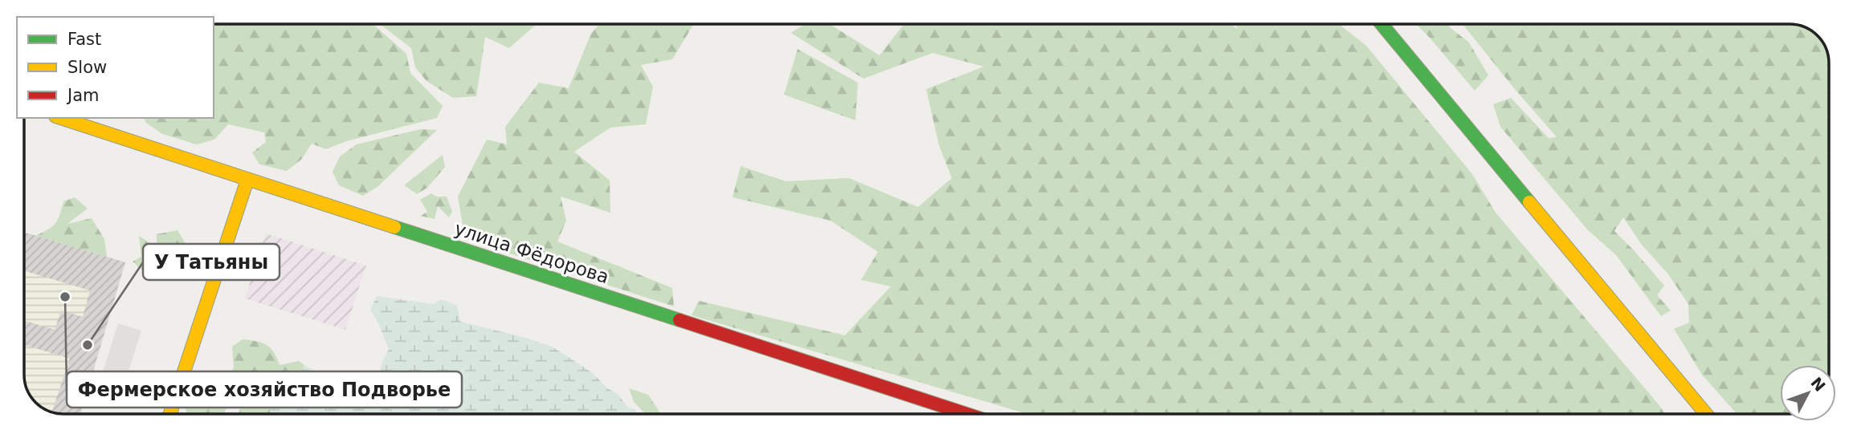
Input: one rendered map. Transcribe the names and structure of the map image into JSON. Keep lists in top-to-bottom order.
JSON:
{
  "streets": {
    "street": ["улица Фёдорова"]
  },
  "places": ["Фермерское хозяйство Подворье", "У Татьяны"],
  "legend": ["Fast", "Slow", "Jam"],
  "north": "top right"
}
